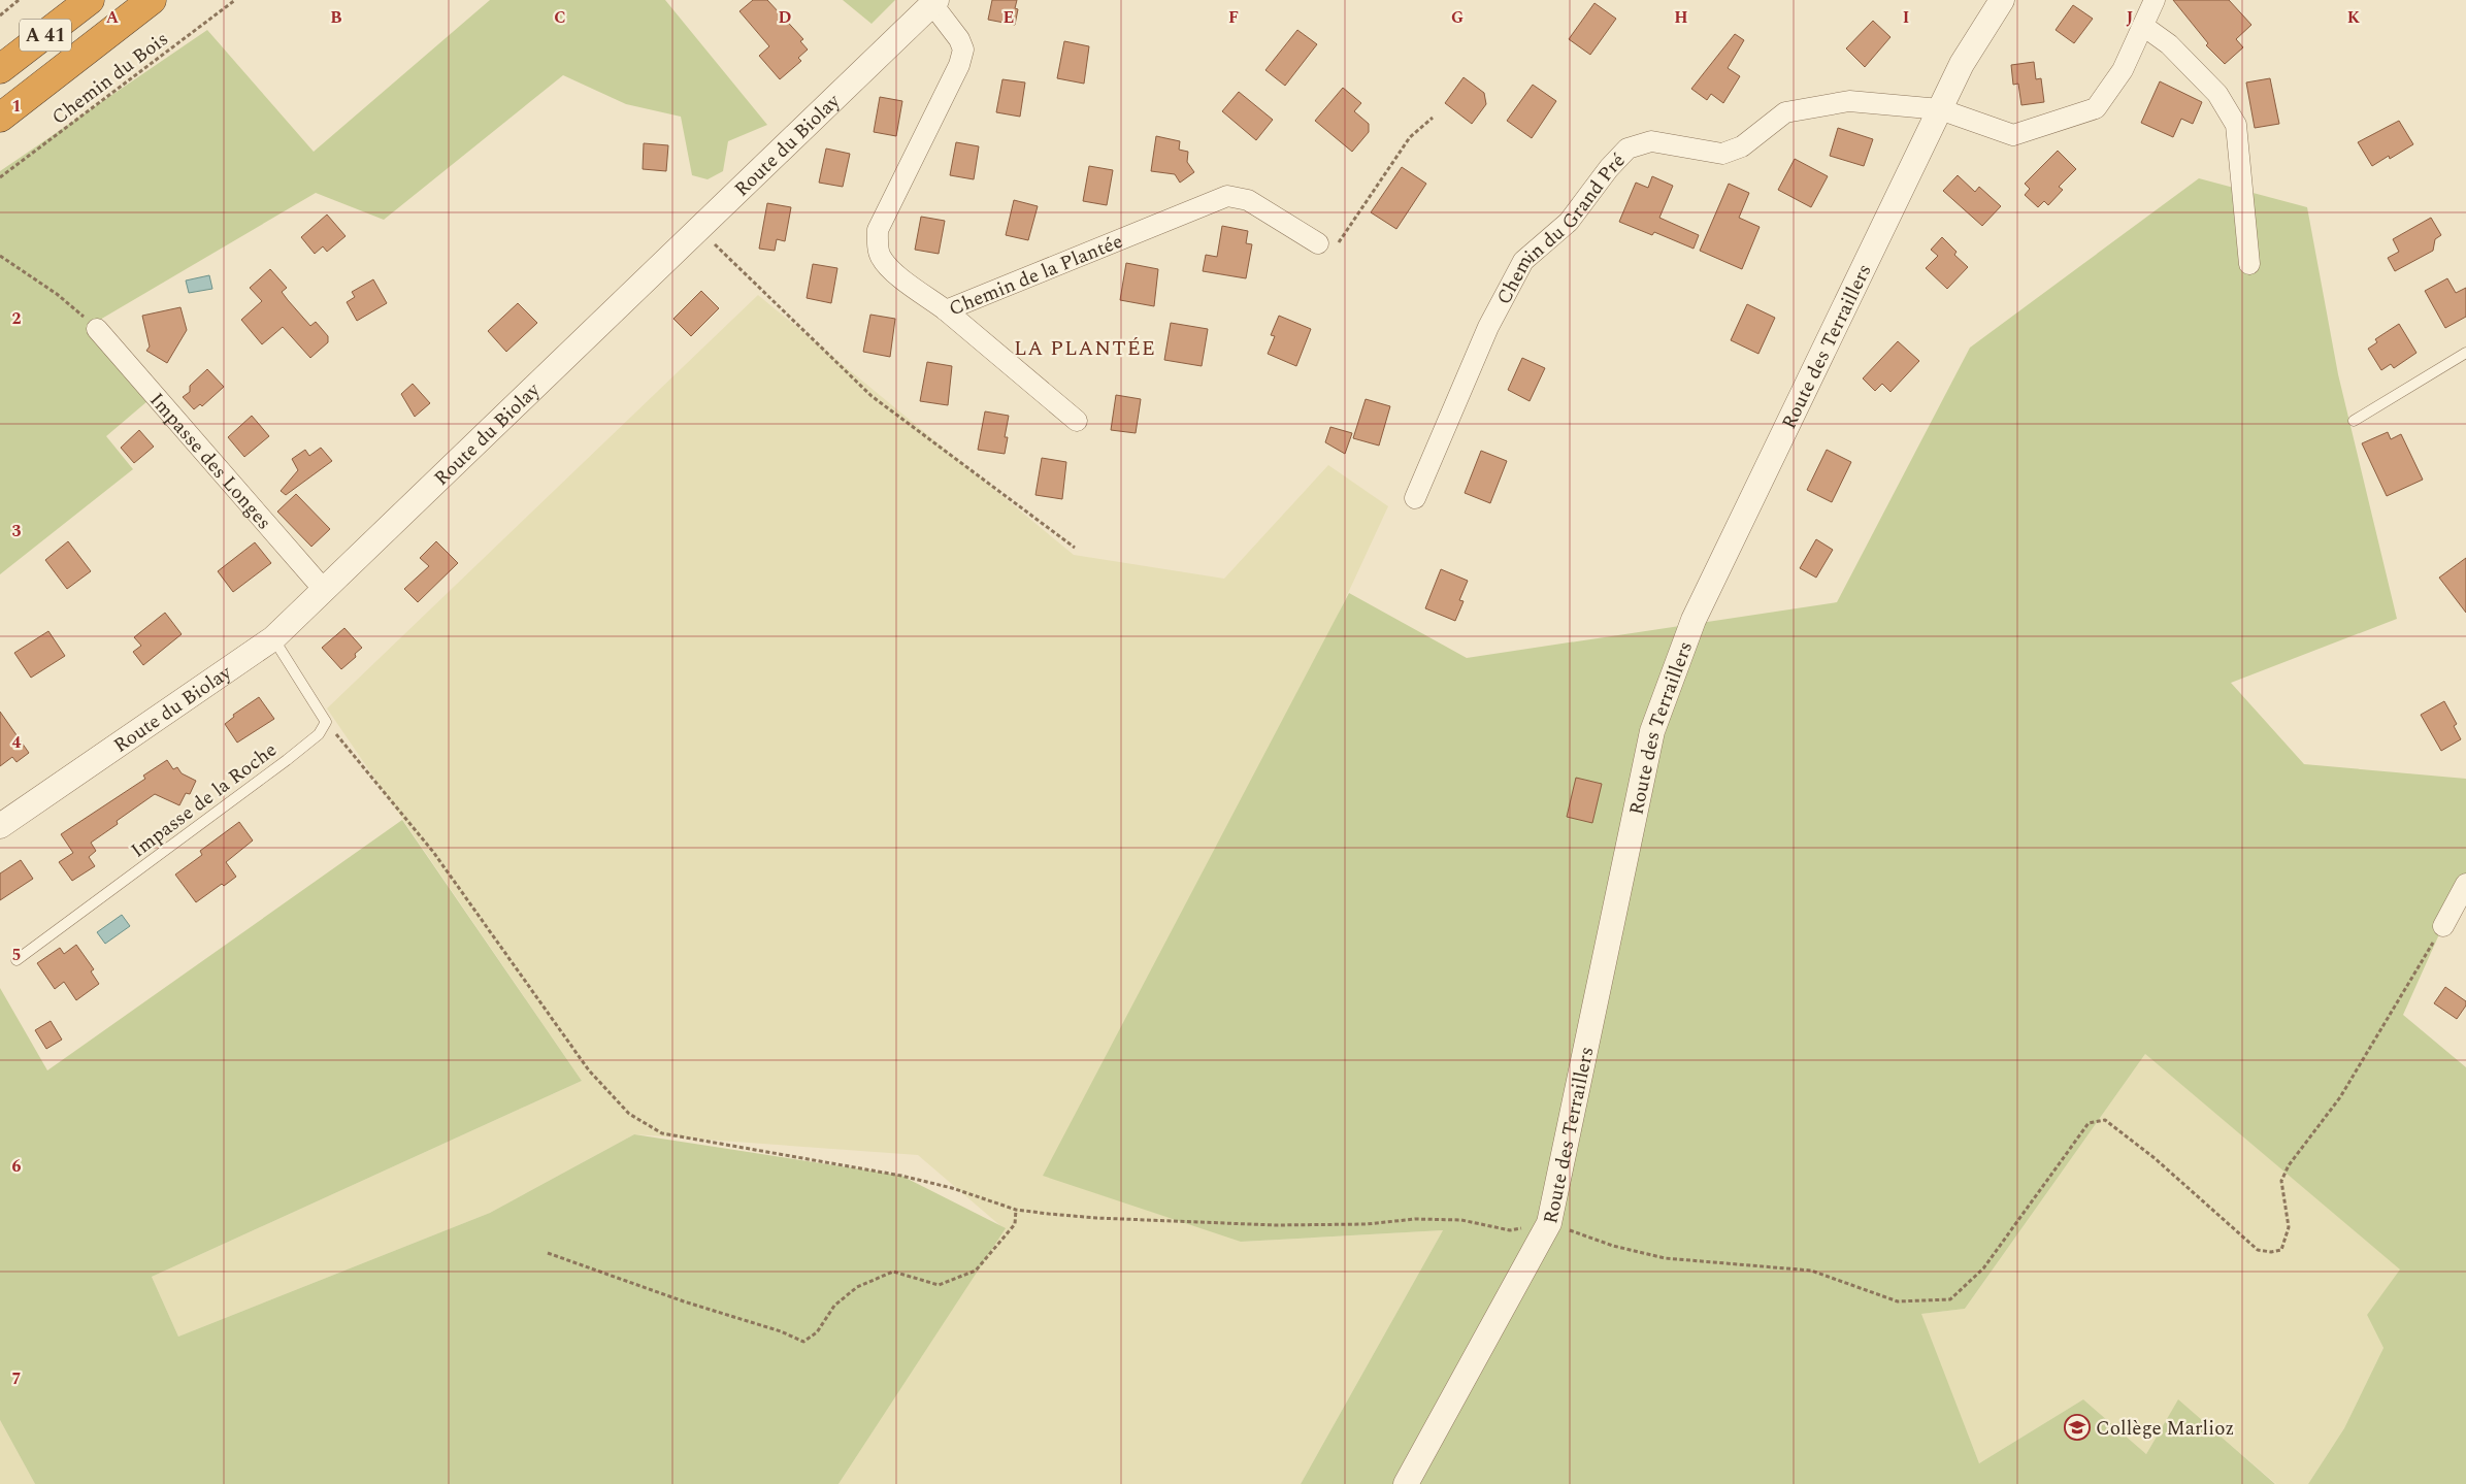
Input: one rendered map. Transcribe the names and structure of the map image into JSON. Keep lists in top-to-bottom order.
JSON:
{
  "streets": {
    "highway": ["A 41"],
    "street": [
      "Route du Biolay",
      "Chemin du Grand Pré",
      "Chemin de la Plantée",
      "Route des Terraillers",
      "Impasse des Longes"
    ],
    "lane": ["Impasse de la Roche"],
    "path": ["Chemin du Bois"]
  },
  "crossings": [
    ["Route du Biolay", "Chemin de la Plantée"],
    ["Route du Biolay", "Impasse des Longes"],
    ["Chemin du Grand Pré", "Route des Terraillers"]
  ],
  "districts": ["LA PLANTÉE"],
  "places": {
    "school or university": ["Collège Marlioz"]
  },
  "grid": {
    "columns": [
      "A",
      "B",
      "C",
      "D",
      "E",
      "F",
      "G",
      "H",
      "I",
      "J",
      "K"
    ],
    "rows": [
      "1",
      "2",
      "3",
      "4",
      "5",
      "6",
      "7"
    ]
  }
}
